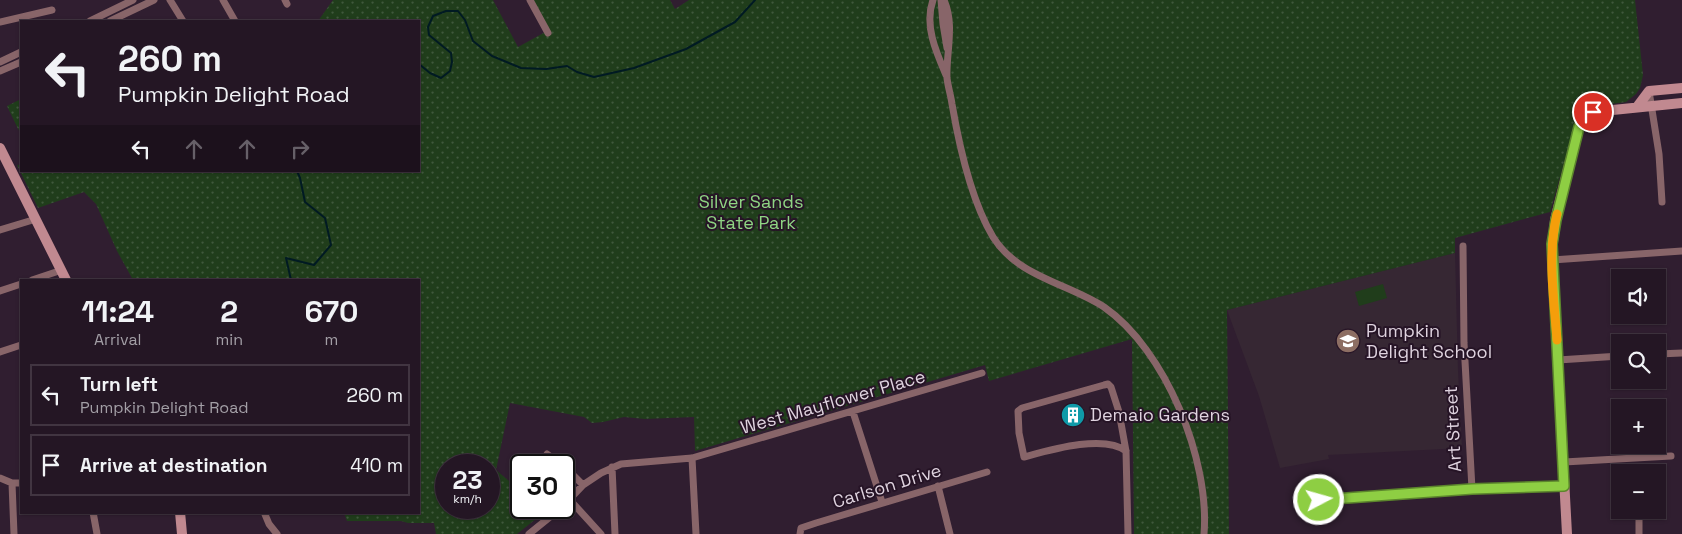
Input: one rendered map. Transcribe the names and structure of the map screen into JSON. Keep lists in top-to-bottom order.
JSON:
{
  "streets": {
    "street": ["West Mayflower Place", "Art Street", "Carlson Drive"]
  },
  "parks": ["Silver Sands State Park"],
  "places": {
    "school or university": ["Pumpkin Delight School"],
    "building": ["Demaio Gardens"]
  },
  "page": {
    "turn": ["260 m", "Pumpkin Delight Road"],
    "map_buttons": ["+", "−"],
    "eta": [
      "11:24",
      "Arrival",
      "2",
      "min",
      "670",
      "m"
    ],
    "list": [
      {
        "name": "Turn left",
        "note": "Pumpkin Delight Road",
        "value": "260 m"
      },
      {
        "name": "Arrive at destination",
        "value": "410 m"
      }
    ],
    "speed": "23 km/h",
    "limit": "30"
  }
}
